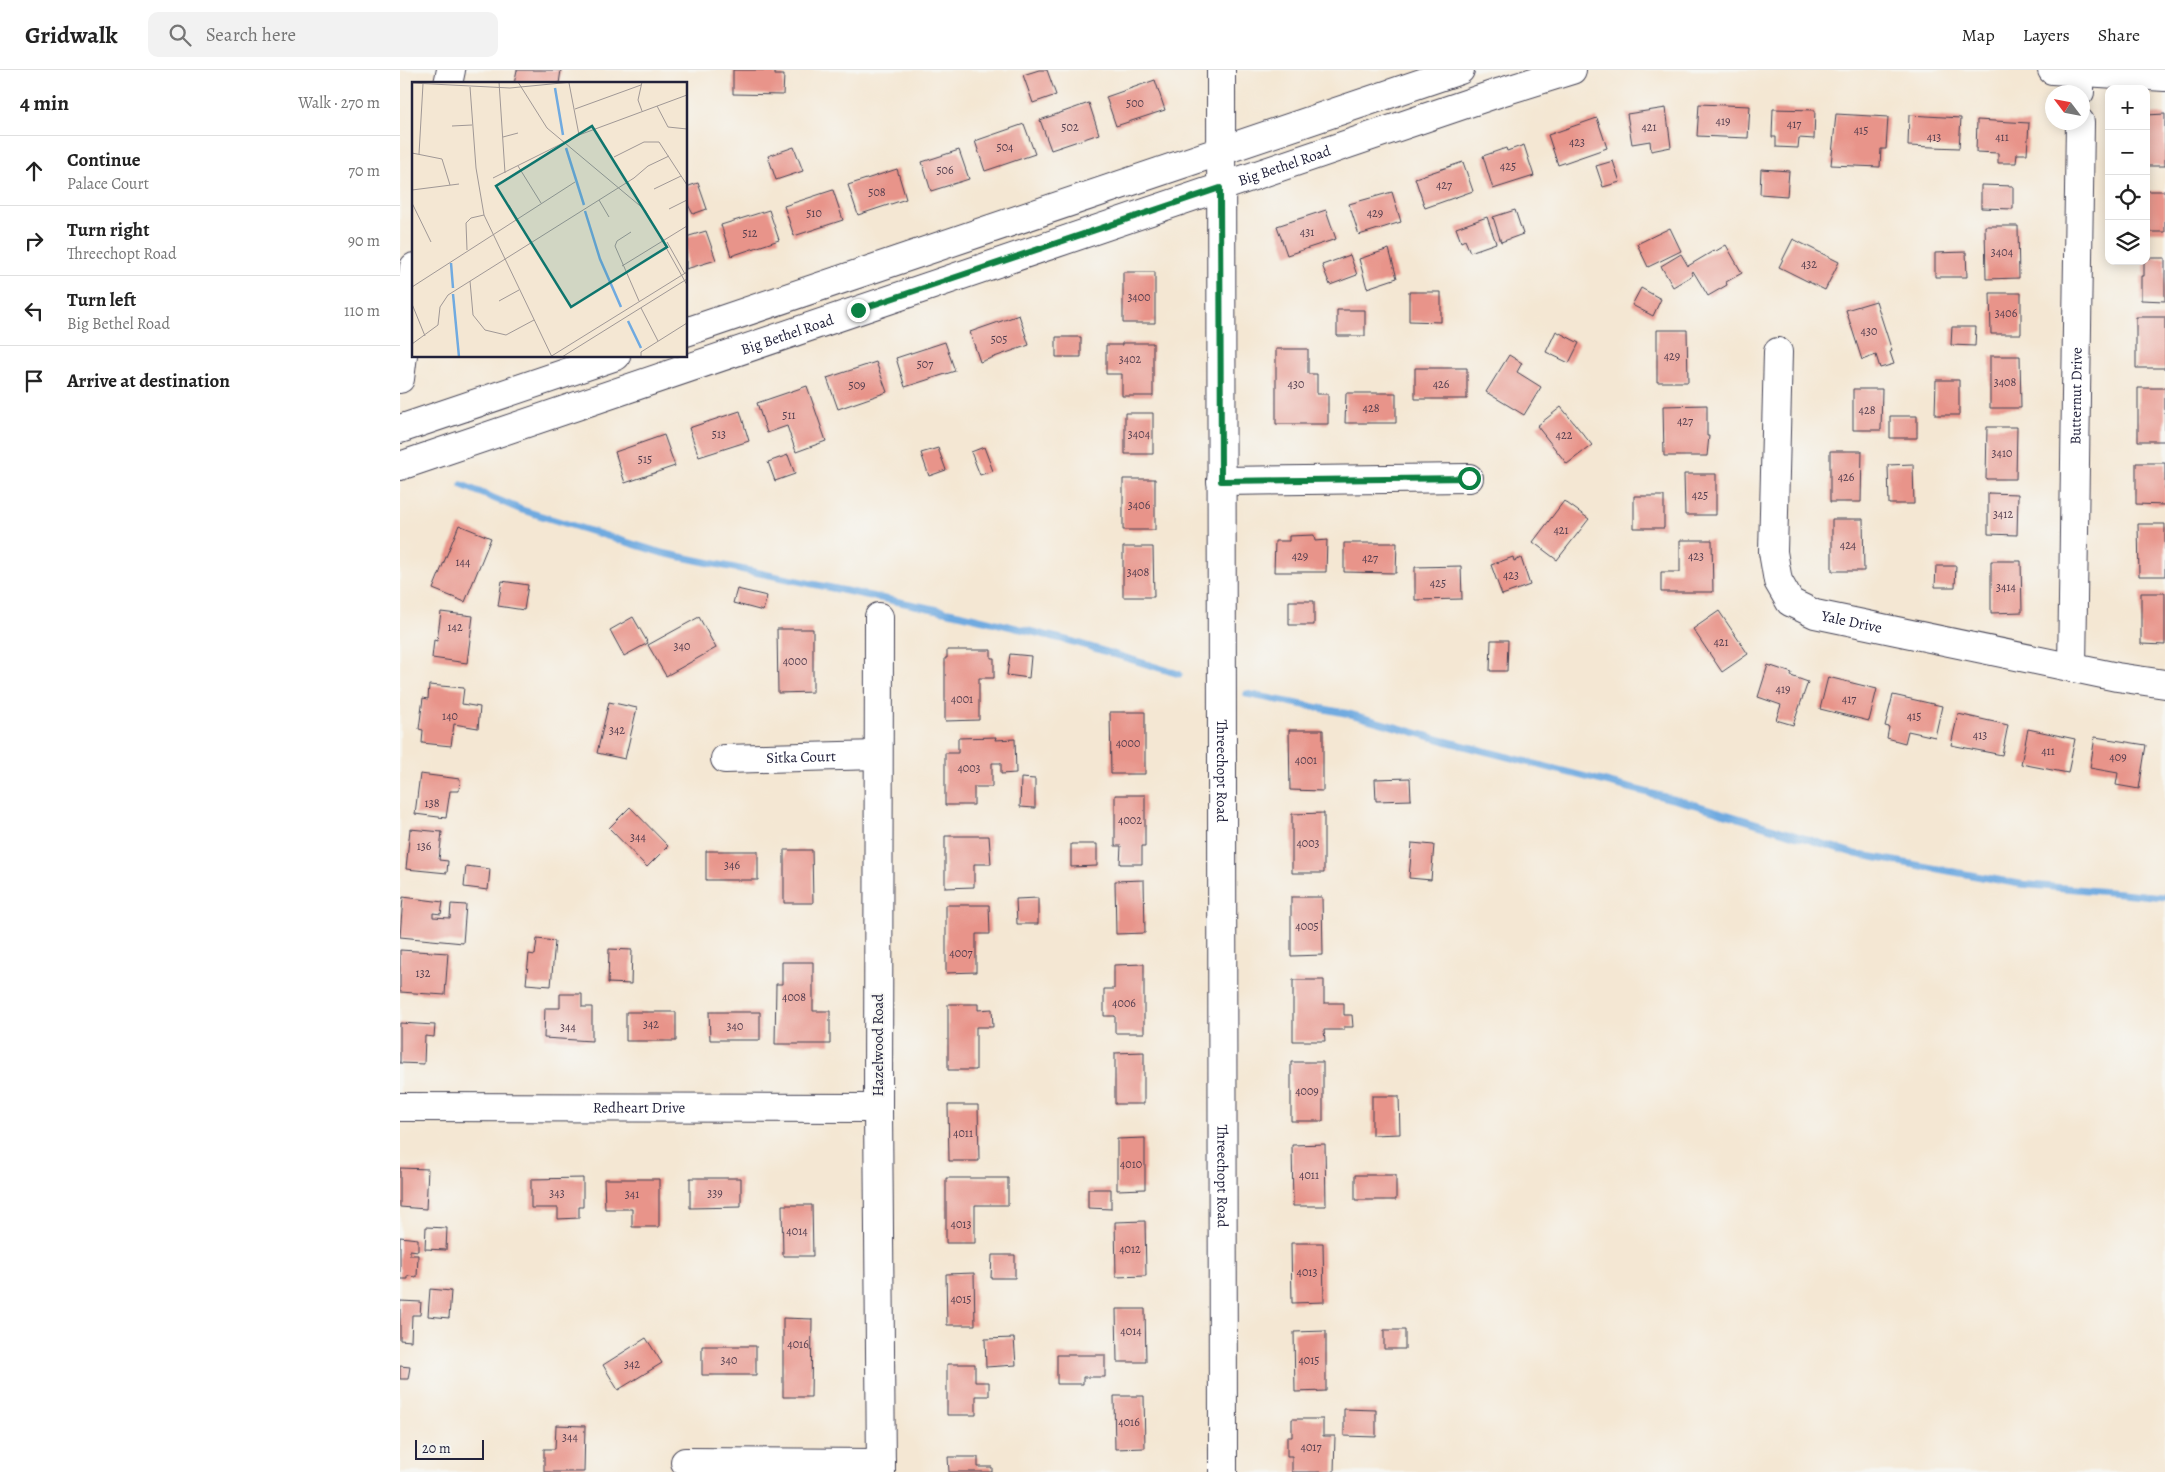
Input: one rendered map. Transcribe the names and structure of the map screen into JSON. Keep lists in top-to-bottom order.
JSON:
{
  "streets": {
    "street": [
      "Big Bethel Road",
      "Butternut Drive",
      "Yale Drive",
      "Sitka Court",
      "Threechopt Road",
      "Hazelwood Road",
      "Redheart Drive"
    ]
  },
  "crossings": [
    ["Big Bethel Road", "Threechopt Road"],
    ["Butternut Drive", "Yale Drive"],
    ["Sitka Court", "Hazelwood Road"],
    ["Hazelwood Road", "Redheart Drive"]
  ],
  "house_numbers": [
    "500",
    "419",
    "417",
    "502",
    "421",
    "415",
    "413",
    "411",
    "423",
    "504",
    "425",
    "506",
    "427",
    "508",
    "510",
    "429",
    "431",
    "512",
    "3404",
    "432",
    "3400",
    "3406",
    "430",
    "505",
    "429",
    "3402",
    "507",
    "3408",
    "430",
    "426",
    "509",
    "428",
    "428",
    "511",
    "427",
    "513",
    "3404",
    "422",
    "3410",
    "515",
    "426",
    "425",
    "3406",
    "3412",
    "421",
    "424",
    "429",
    "423",
    "427",
    "144",
    "3408",
    "423",
    "425",
    "3414",
    "142",
    "421",
    "340",
    "4000",
    "419",
    "4001",
    "417",
    "140",
    "415",
    "342",
    "413",
    "4000",
    "411",
    "409",
    "4001",
    "4003",
    "138",
    "4002",
    "344",
    "4003",
    "136",
    "346",
    "4005",
    "4007",
    "132",
    "4008",
    "4006",
    "342",
    "340",
    "344",
    "4009",
    "4011",
    "4010",
    "4011",
    "343",
    "339",
    "341",
    "4013",
    "4014",
    "4012",
    "4013",
    "4015",
    "4014",
    "4016",
    "340",
    "4015",
    "342",
    "4016",
    "344",
    "4017"
  ],
  "scale_bar": "20 m",
  "north": "top left",
  "page": {
    "header": "Gridwalk",
    "search": "Search here",
    "nav": ["Map", "Layers", "Share"],
    "heading": ["4 min", "Walk · 270 m"],
    "map_buttons": ["+", "−"],
    "list": [
      ["Continue", "Palace Court", "70 m"],
      ["Turn right", "Threechopt Road", "90 m"],
      ["Turn left", "Big Bethel Road", "110 m"],
      "Arrive at destination"
    ],
    "scale": "20 m"
  }
}
